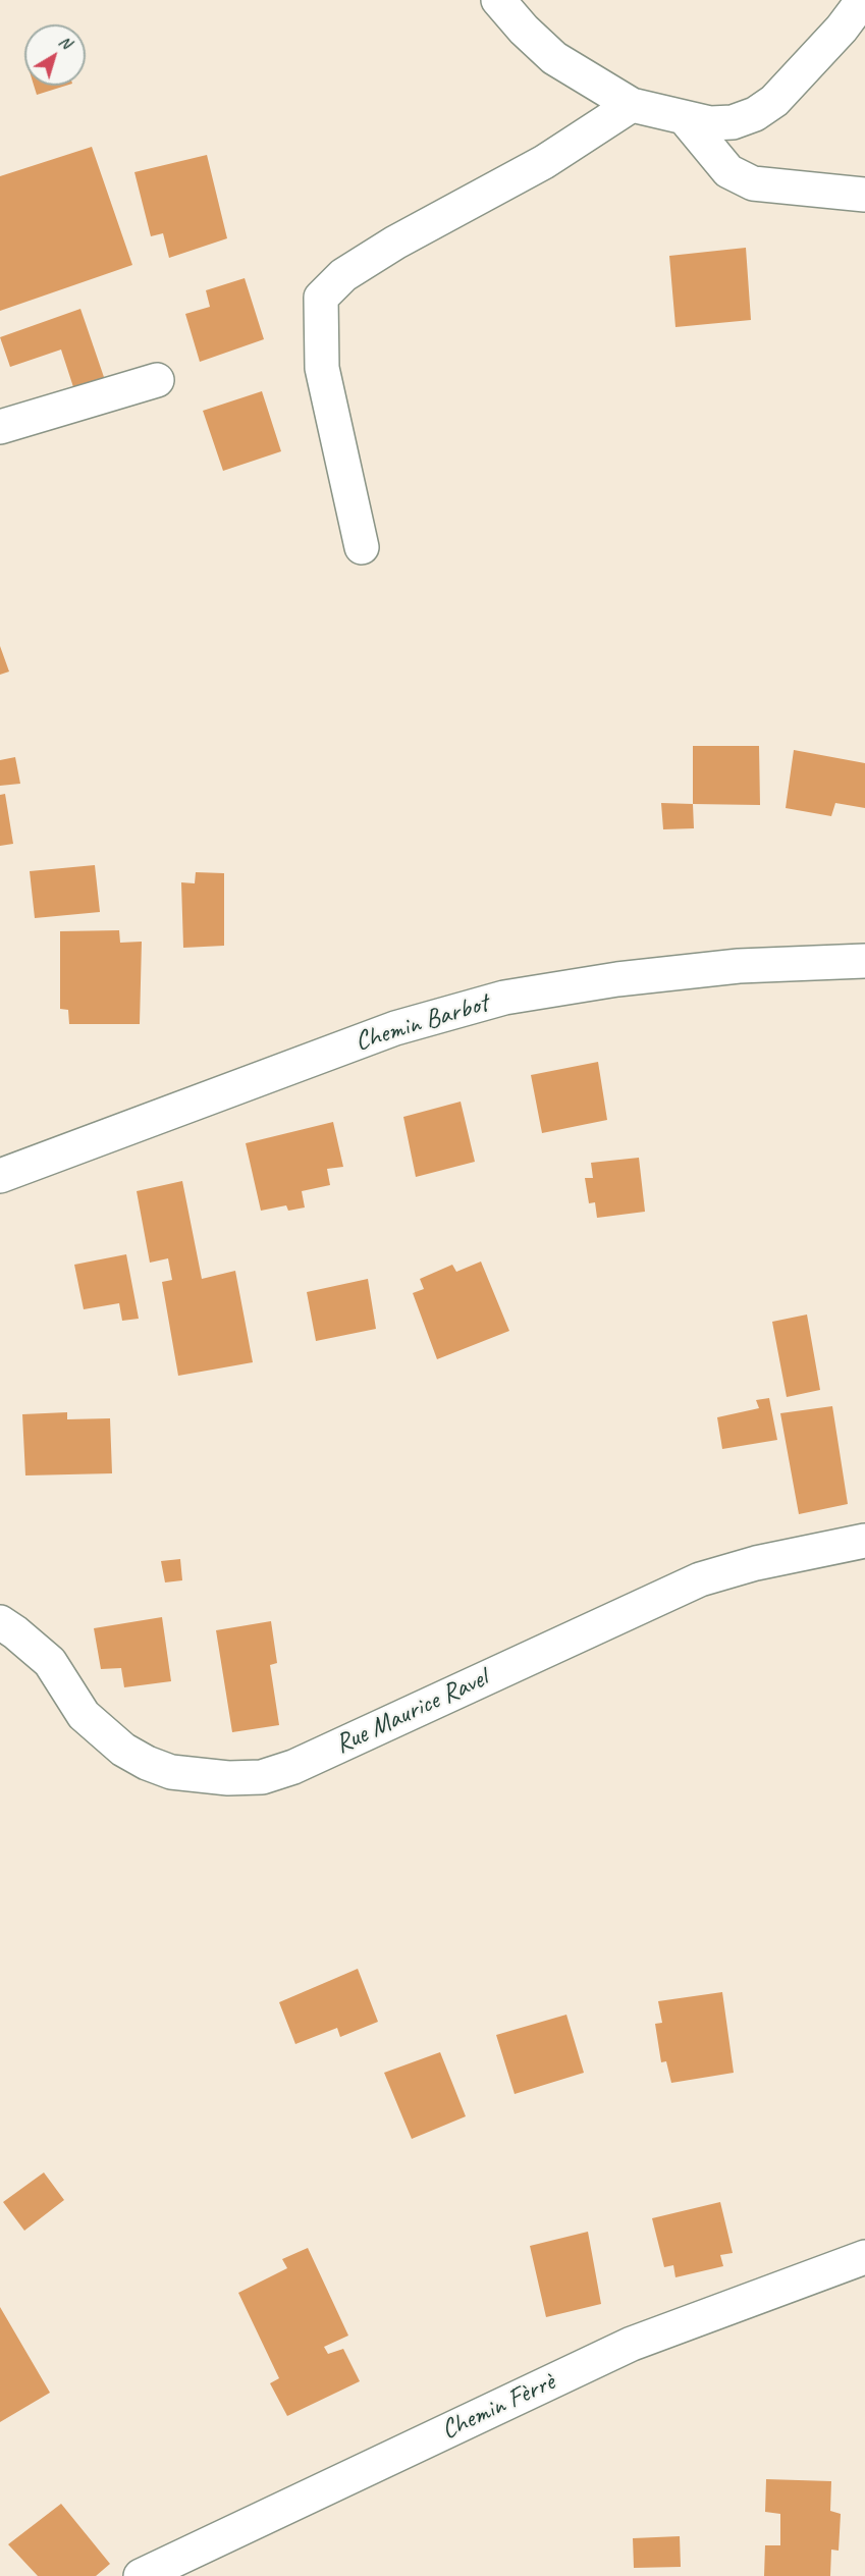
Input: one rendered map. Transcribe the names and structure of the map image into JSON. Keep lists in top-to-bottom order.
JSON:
{
  "streets": {
    "street": ["Chemin Barbot", "Rue Maurice Ravel", "Chemin Fèrrè"]
  },
  "north": "top right"
}
